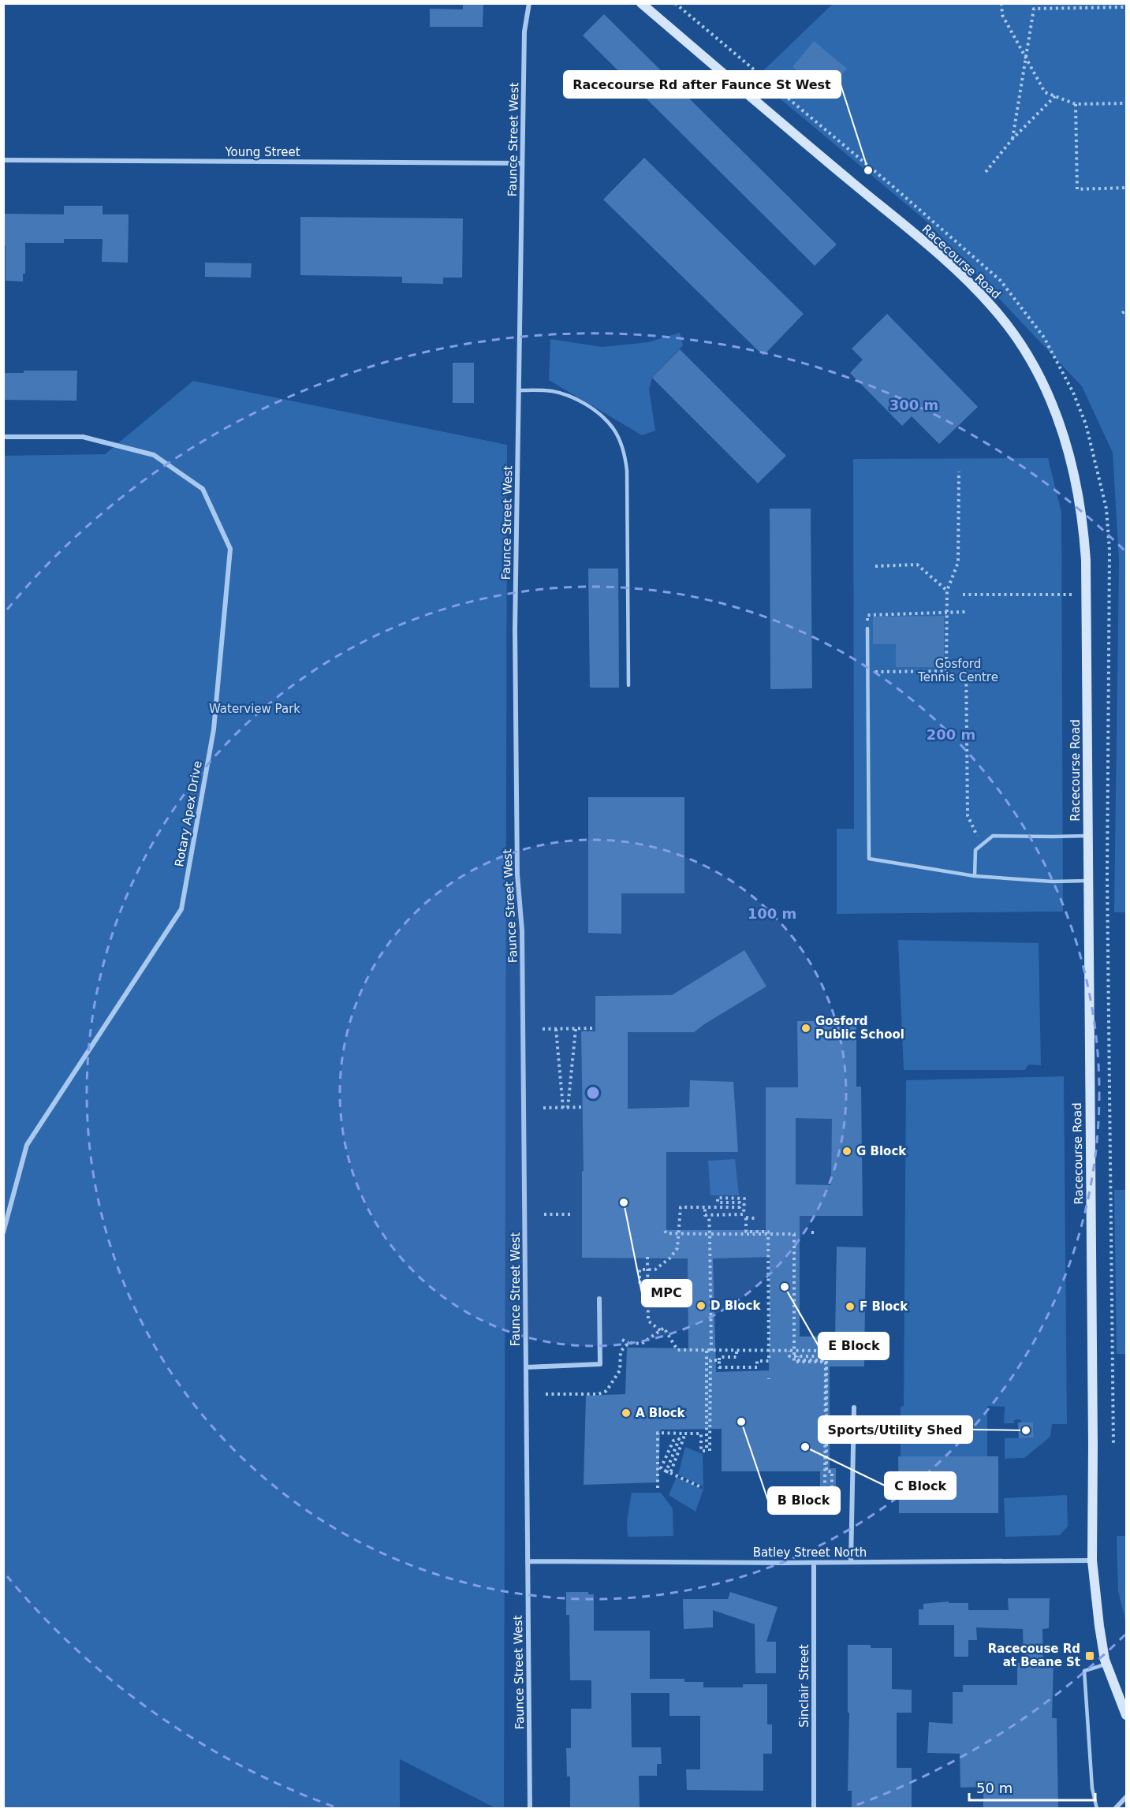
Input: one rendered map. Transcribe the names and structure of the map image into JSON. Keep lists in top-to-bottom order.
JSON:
{
  "streets": {
    "main road": ["Racecourse Road"],
    "street": [
      "Faunce Street West",
      "Young Street",
      "Rotary Apex Drive",
      "Batley Street North",
      "Sinclair Street"
    ]
  },
  "crossings": [
    ["Faunce Street West", "Young Street"],
    ["Faunce Street West", "Batley Street North"],
    ["Racecourse Road", "Batley Street North"],
    ["Batley Street North", "Sinclair Street"]
  ],
  "parks": ["Gosford Tennis Centre", "Waterview Park"],
  "places": {
    "other": [
      "Racecourse Rd after Faunce St West",
      "Gosford Public School",
      "G Block",
      "MPC",
      "E Block",
      "D Block",
      "F Block",
      "A Block",
      "B Block",
      "Sports/Utility Shed",
      "C Block"
    ],
    "transit": ["Racecouse Rd at Beane St"]
  },
  "scale_bar": "50 m",
  "rings": ["300 m", "200 m", "100 m"]
}
